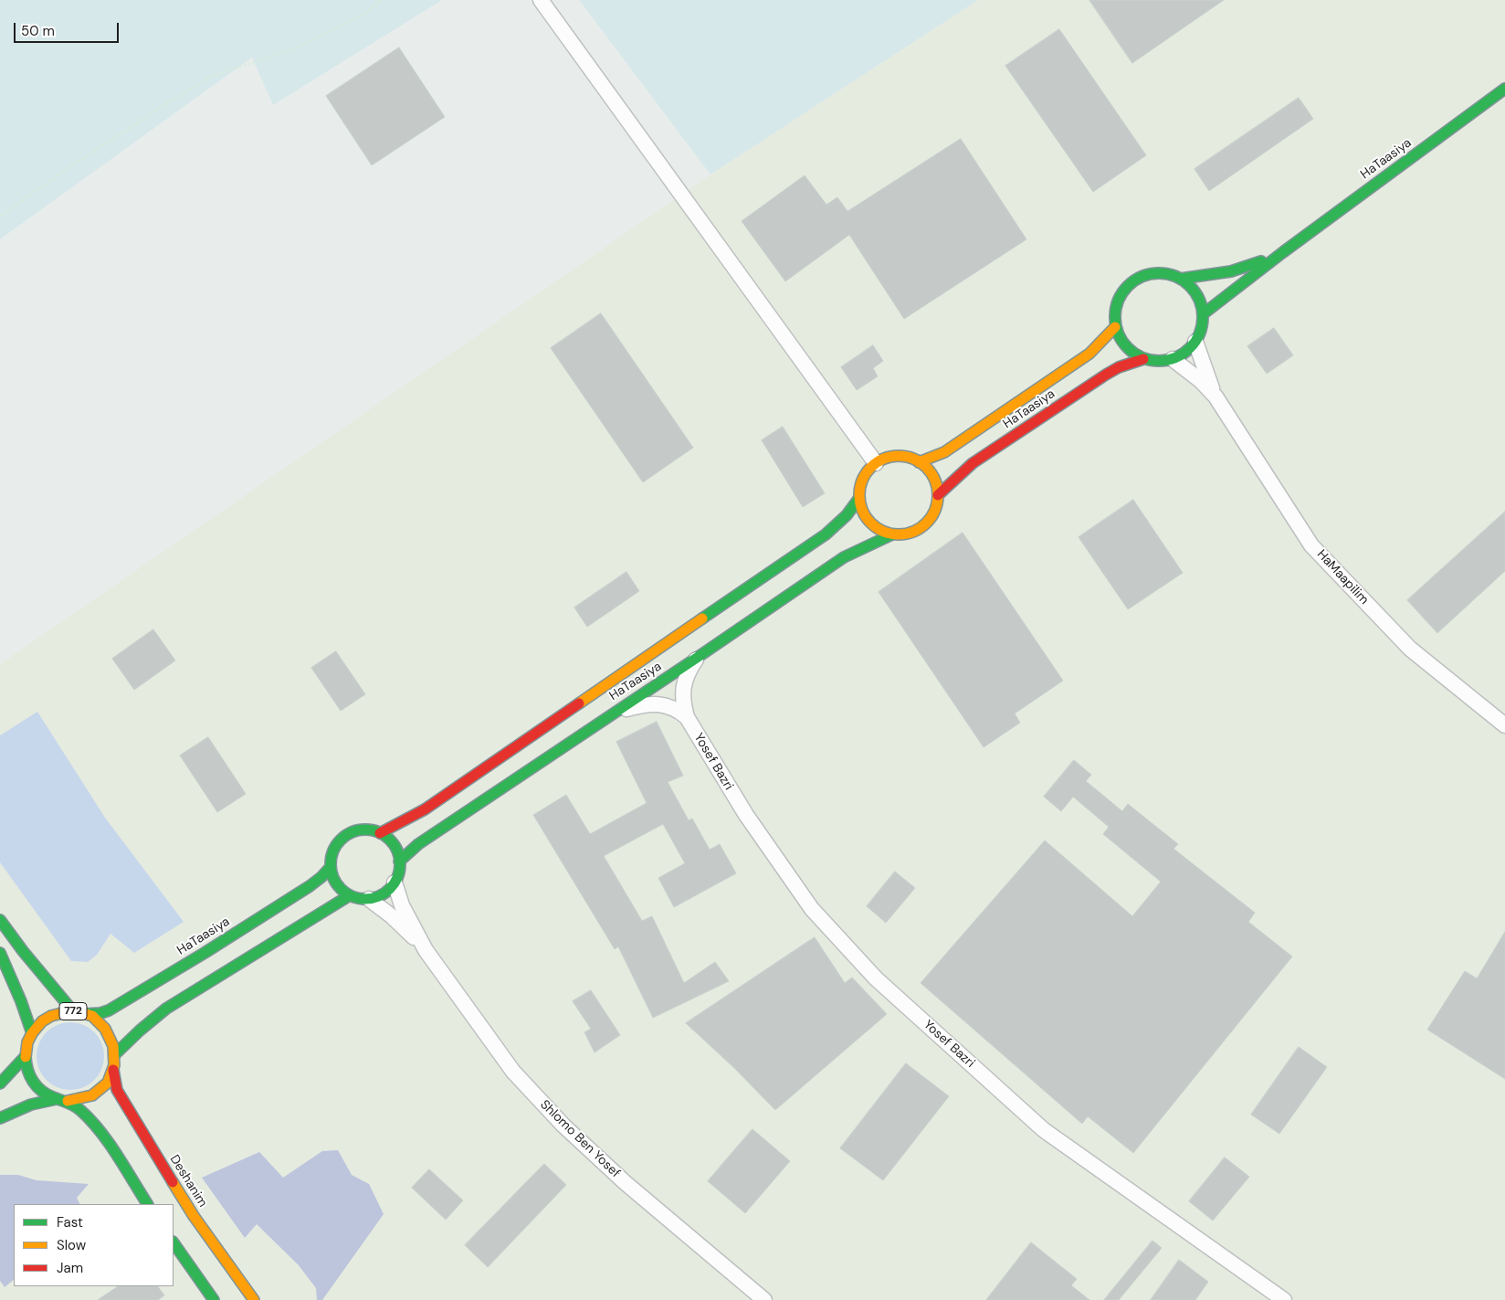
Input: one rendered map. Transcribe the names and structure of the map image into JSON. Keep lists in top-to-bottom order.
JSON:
{
  "streets": {
    "street": [
      "HaTaasiya",
      "HaMaapilim",
      "Yosef Bazri",
      "772",
      "Shlomo Ben Yosef",
      "Deshanim"
    ]
  },
  "crossings": [
    ["HaTaasiya", "HaMaapilim"],
    ["HaTaasiya", "Yosef Bazri"],
    ["HaTaasiya", "772"],
    ["HaTaasiya", "Shlomo Ben Yosef"],
    ["HaTaasiya", "Deshanim"],
    ["772", "Deshanim"]
  ],
  "legend": ["Fast", "Slow", "Jam"],
  "scale_bar": "50 m"
}
